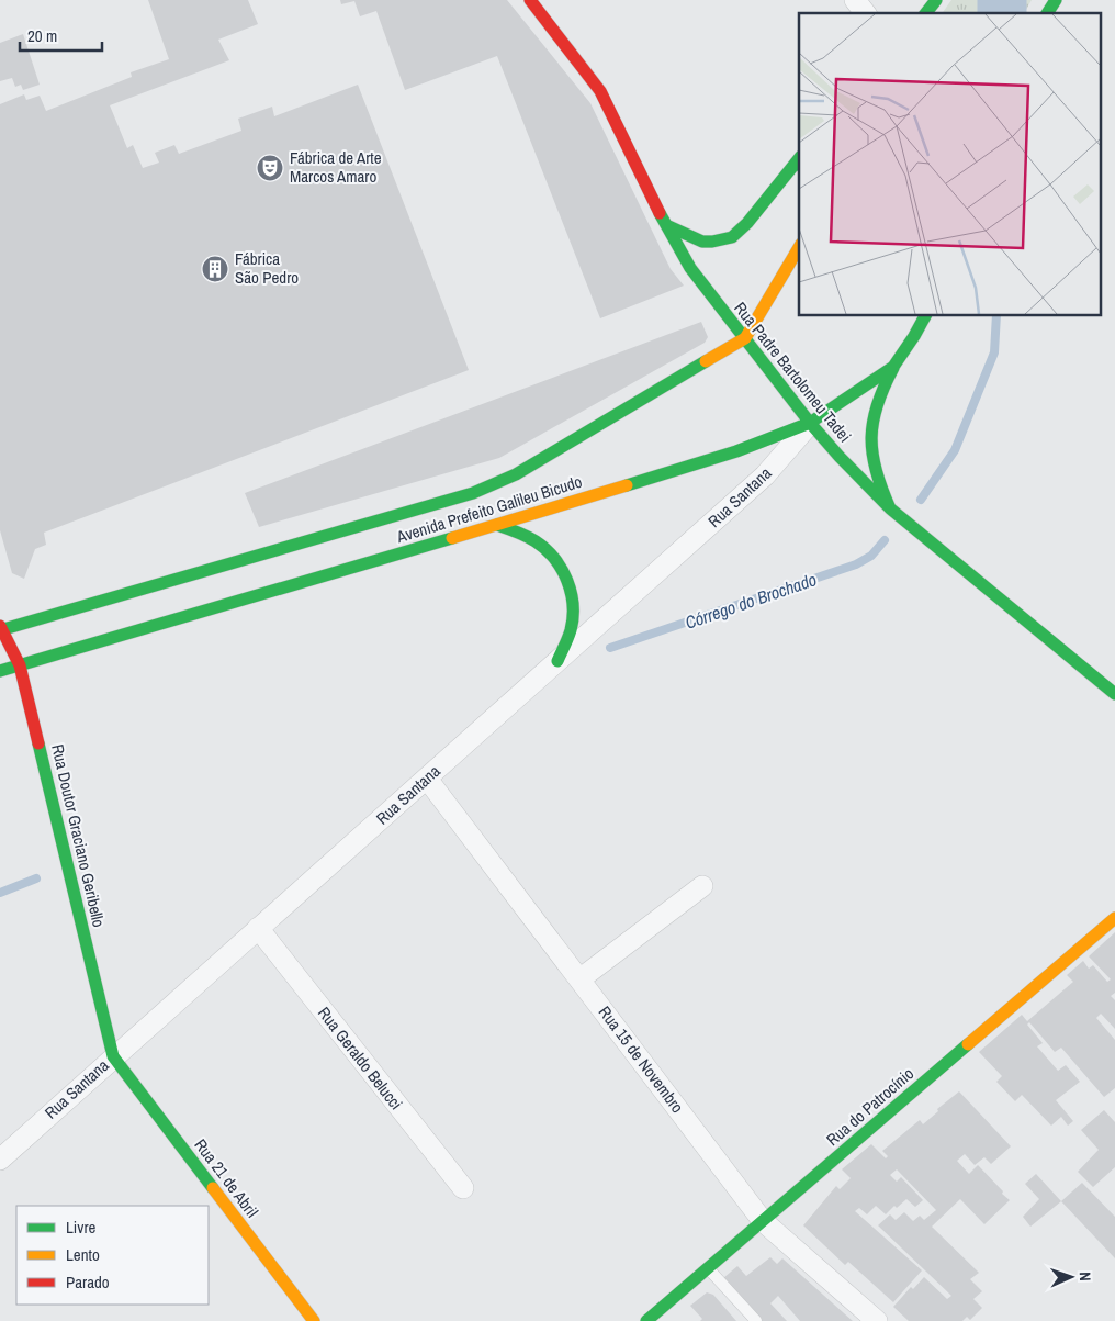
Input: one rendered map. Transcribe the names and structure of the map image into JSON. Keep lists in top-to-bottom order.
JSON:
{
  "streets": {
    "main road": [
      "Rua Padre Bartolomeu Tadei",
      "Avenida Prefeito Galileu Bicudo",
      "Rua Doutor Graciano Geribello",
      "Rua do Patrocínio",
      "Rua 21 de Abril"
    ],
    "street": ["Rua Santana", "Rua Geraldo Belucci", "Rua 15 de Novembro"]
  },
  "crossings": [
    ["Rua Padre Bartolomeu Tadei", "Rua Santana"],
    ["Rua Padre Bartolomeu Tadei", "Avenida Prefeito Galileu Bicudo"],
    ["Rua Santana", "Avenida Prefeito Galileu Bicudo"],
    ["Rua Santana", "Rua Doutor Graciano Geribello"],
    ["Rua Santana", "Rua Geraldo Belucci"],
    ["Rua Santana", "Rua 15 de Novembro"],
    ["Rua Santana", "Rua 21 de Abril"],
    ["Avenida Prefeito Galileu Bicudo", "Rua Doutor Graciano Geribello"],
    ["Rua Doutor Graciano Geribello", "Rua 21 de Abril"],
    ["Rua 15 de Novembro", "Rua do Patrocínio"]
  ],
  "water": ["Córrego do Brochado"],
  "places": {
    "theatre": ["Fábrica de Arte Marcos Amaro"],
    "building": ["Fábrica São Pedro"]
  },
  "legend": ["Livre", "Lento", "Parado"],
  "scale_bar": "20 m",
  "north": "right"
}
